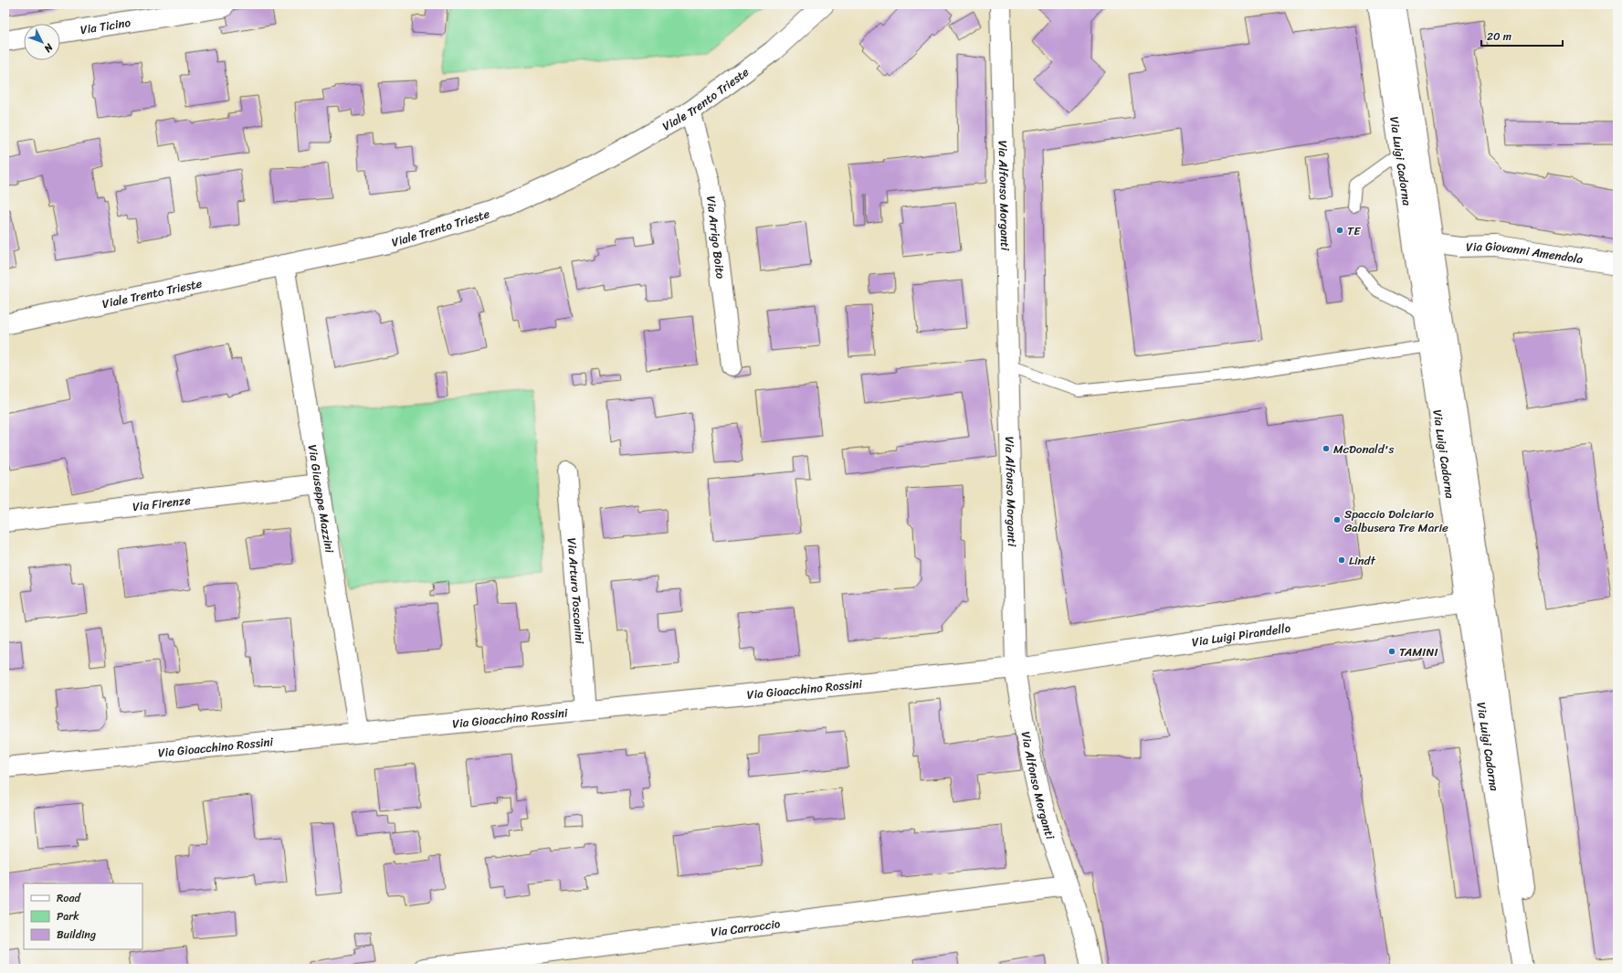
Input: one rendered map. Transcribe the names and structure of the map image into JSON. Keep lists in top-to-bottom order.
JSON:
{
  "streets": {
    "street": [
      "Via Ticino",
      "Viale Trento Trieste",
      "Via Luigi Cadorna",
      "Via Alfonso Morganti",
      "Via Arrigo Boito",
      "Via Giovanni Amendola",
      "Via Giuseppe Mazzini",
      "Via Firenze",
      "Via Arturo Toscanini",
      "Via Luigi Pirandello",
      "Via Gioacchino Rossini",
      "Via Carroccio"
    ]
  },
  "crossings": [
    ["Viale Trento Trieste", "Via Arrigo Boito"],
    ["Viale Trento Trieste", "Via Giuseppe Mazzini"],
    ["Via Luigi Cadorna", "Via Giovanni Amendola"],
    ["Via Luigi Cadorna", "Via Luigi Pirandello"],
    ["Via Alfonso Morganti", "Via Luigi Pirandello"],
    ["Via Alfonso Morganti", "Via Gioacchino Rossini"],
    ["Via Alfonso Morganti", "Via Carroccio"],
    ["Via Giuseppe Mazzini", "Via Firenze"],
    ["Via Giuseppe Mazzini", "Via Gioacchino Rossini"],
    ["Via Arturo Toscanini", "Via Gioacchino Rossini"],
    ["Via Luigi Pirandello", "Via Gioacchino Rossini"]
  ],
  "places": [
    "TE",
    "McDonald's",
    "Spaccio Dolciario Galbusera Tre Marie",
    "Lindt",
    "TAMINI"
  ],
  "legend": ["Road", "Park", "Building"],
  "scale_bar": "20 m",
  "north": "bottom right"
}
